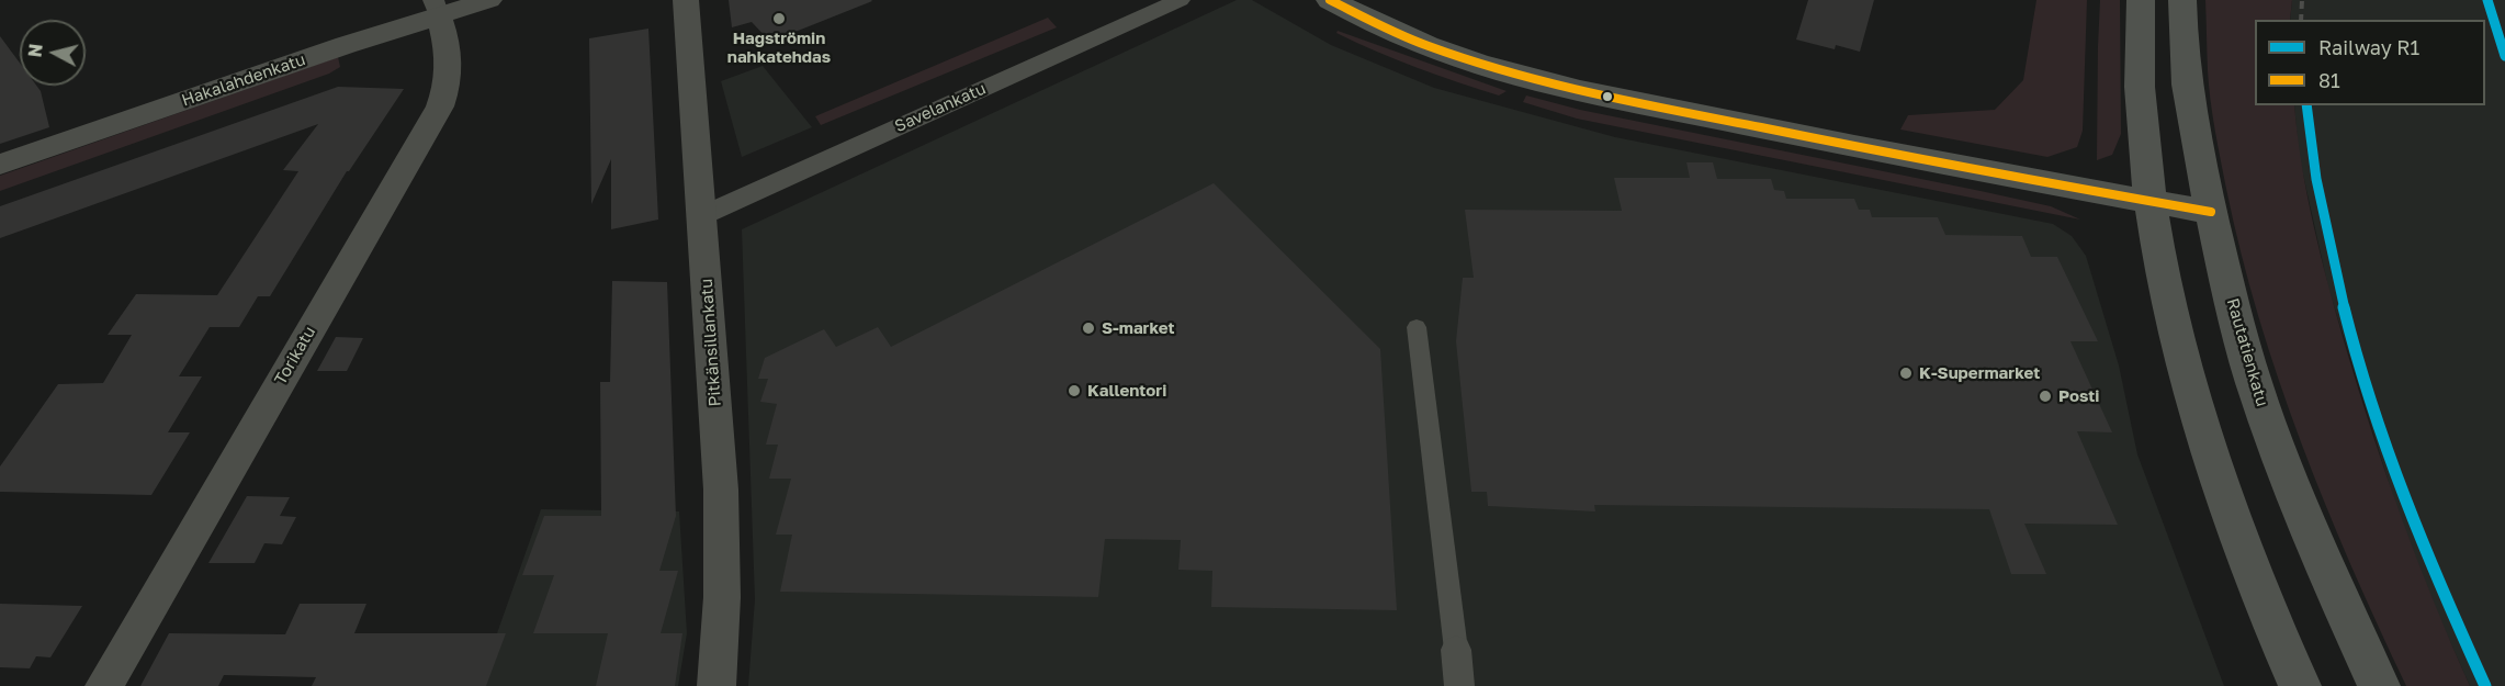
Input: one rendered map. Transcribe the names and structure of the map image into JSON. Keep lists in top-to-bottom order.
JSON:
{
  "streets": {
    "main road": ["Rautatienkatu"],
    "street": [
      "Hakalahdenkatu",
      "Savelankatu",
      "Pitkänsillankatu",
      "Torikatu"
    ]
  },
  "crossings": [
    ["Hakalahdenkatu", "Torikatu"],
    ["Savelankatu", "Pitkänsillankatu"]
  ],
  "places": [
    "Hagströmin nahkatehdas",
    "S-market",
    "K-Supermarket",
    "Kallentori",
    "Posti"
  ],
  "lines": ["rail line R1", "transit line 81"],
  "legend": ["Railway R1", "81"],
  "north": "left"
}
